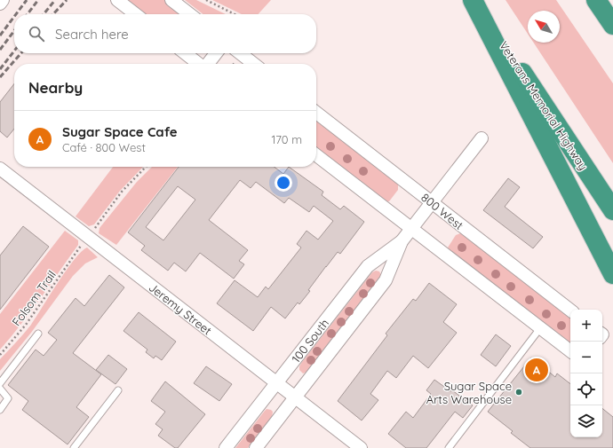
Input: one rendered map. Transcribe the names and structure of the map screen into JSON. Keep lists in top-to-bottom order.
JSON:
{
  "streets": {
    "highway": ["Veterans Memorial Highway"],
    "street": ["800 West", "Jeremy Street", "100 South"],
    "path": ["Folsom Trail"]
  },
  "crossings": [
    ["800 West", "100 South"],
    ["Jeremy Street", "100 South"]
  ],
  "places": ["Sugar Space Arts Warehouse"],
  "north": "top left",
  "page": {
    "search": "Search here",
    "heading": "Nearby",
    "list": [
      {
        "mark": "A",
        "name": "Sugar Space Cafe",
        "note": "Café · 800 West",
        "value": "170 m"
      }
    ],
    "map_buttons": ["+", "−"],
    "pins": "A"
  }
}
